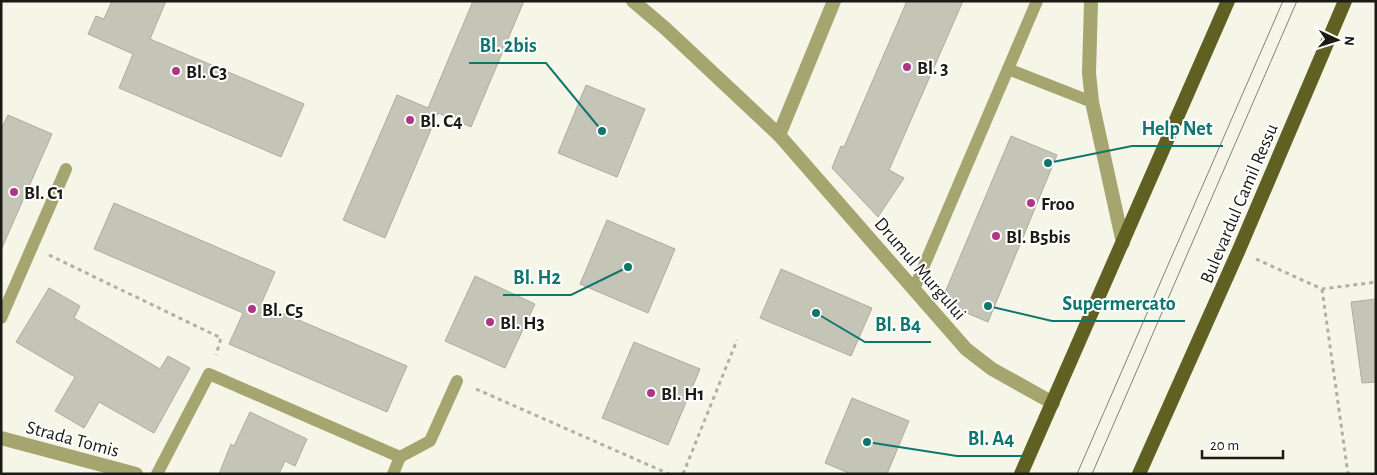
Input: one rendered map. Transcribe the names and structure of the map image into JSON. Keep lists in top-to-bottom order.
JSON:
{
  "streets": {
    "main road": ["Bulevardul Camil Ressu"],
    "street": ["Drumul Murgului", "Strada Tomis"]
  },
  "places": [
    "Bl. 3",
    "Bl. C3",
    "Bl. C4",
    "Bl. 2bis",
    "Help Net",
    "Bl. C1",
    "Froo",
    "Bl. B5bis",
    "Bl. H2",
    "Supermercato",
    "Bl. C5",
    "Bl. B4",
    "Bl. H3",
    "Bl. H1",
    "Bl. A4"
  ],
  "scale_bar": "20 m",
  "north": "right"
}
